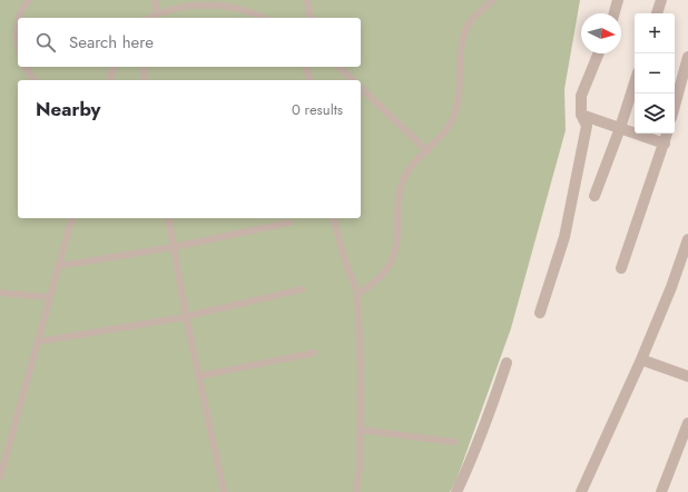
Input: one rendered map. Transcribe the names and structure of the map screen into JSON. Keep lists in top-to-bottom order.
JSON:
{
  "north": "right",
  "page": {
    "map_buttons": ["+", "−"],
    "search": "Search here",
    "heading": ["Nearby", "0 results"]
  }
}
